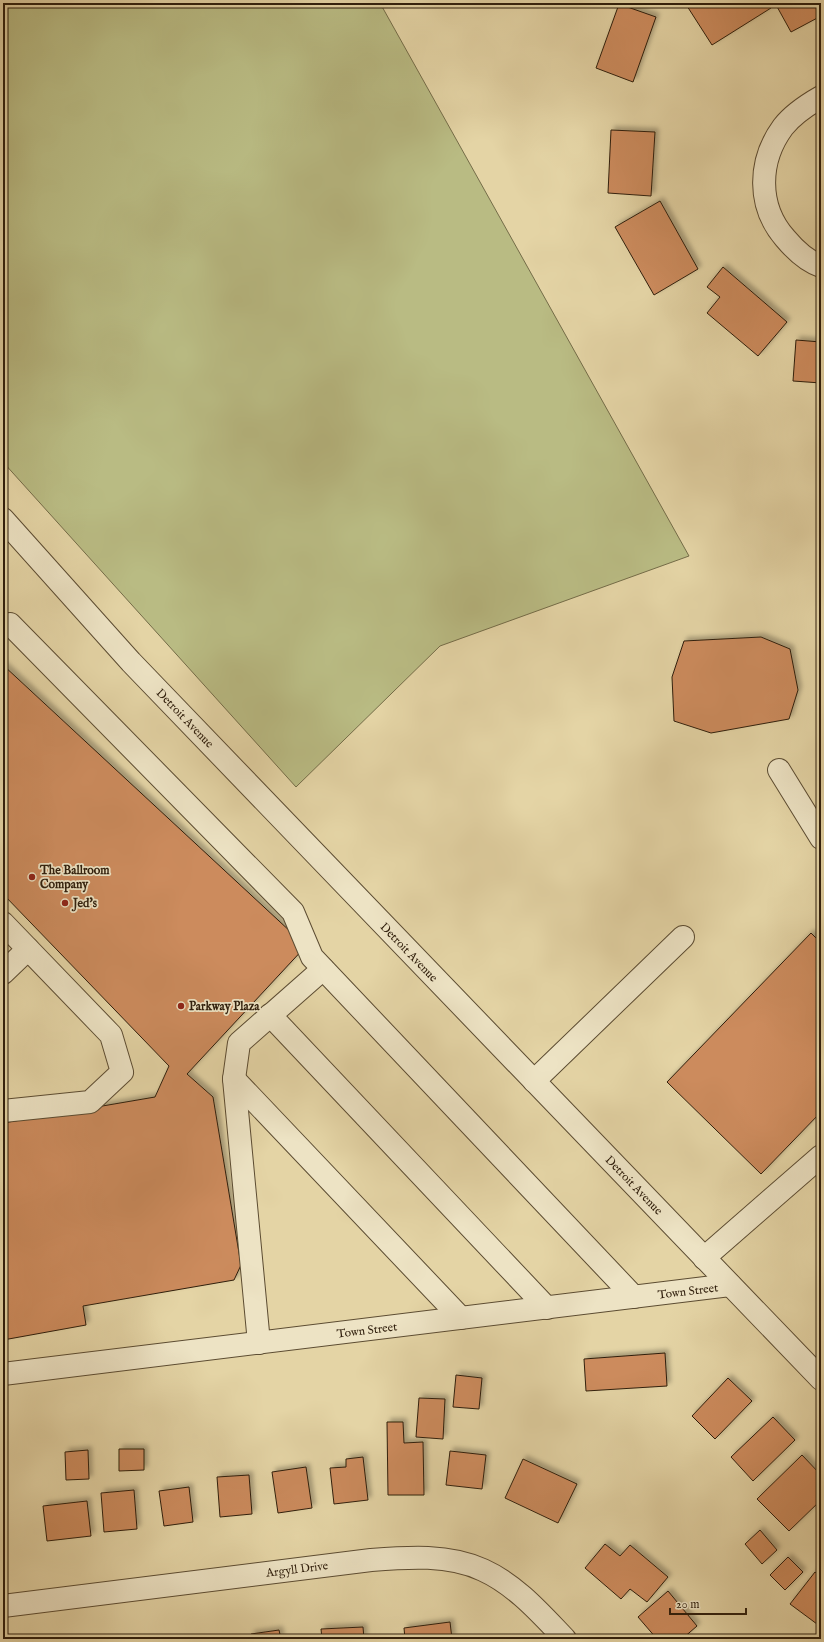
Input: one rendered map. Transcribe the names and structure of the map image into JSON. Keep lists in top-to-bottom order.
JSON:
{
  "streets": {
    "street": ["Detroit Avenue", "Town Street", "Argyll Drive"]
  },
  "crossings": [
    ["Detroit Avenue", "Town Street"]
  ],
  "places": ["The Ballroom Company", "Jed's", "Parkway Plaza"],
  "scale_bar": "20 m"
}
